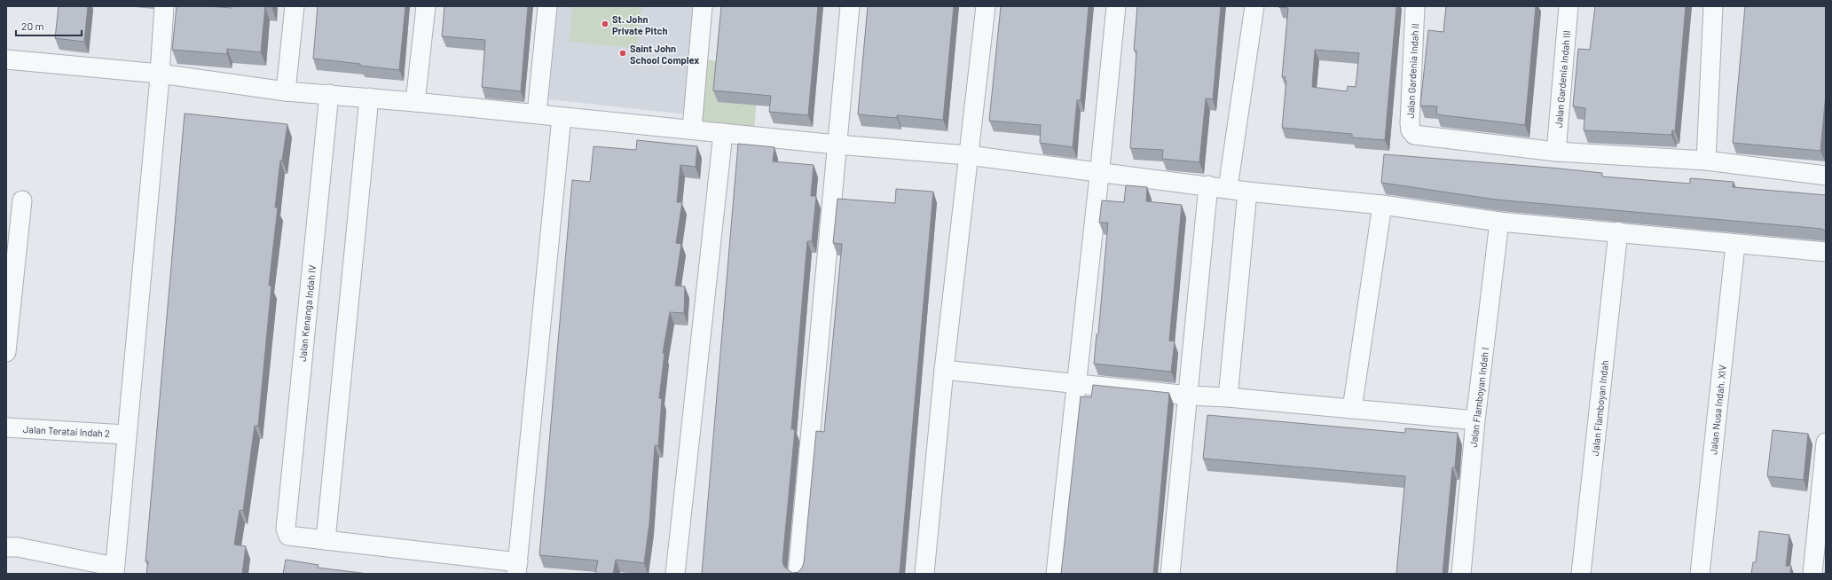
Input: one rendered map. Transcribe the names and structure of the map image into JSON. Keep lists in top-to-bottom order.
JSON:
{
  "streets": {
    "street": [
      "Jalan Gardenia Indah II",
      "Jalan Gardenia Indah III",
      "Jalan Kenanga Indah IV",
      "Jalan Flamboyan Indah I",
      "Jalan Flamboyan Indah",
      "Jalan Nusa Indah. XIV",
      "Jalan Teratai Indah 2"
    ]
  },
  "crossings": [
    ["Jalan Gardenia Indah II", "Jalan Gardenia Indah III"]
  ],
  "places": ["St. John Private Pitch", "Saint John School Complex"],
  "scale_bar": "20 m"
}
